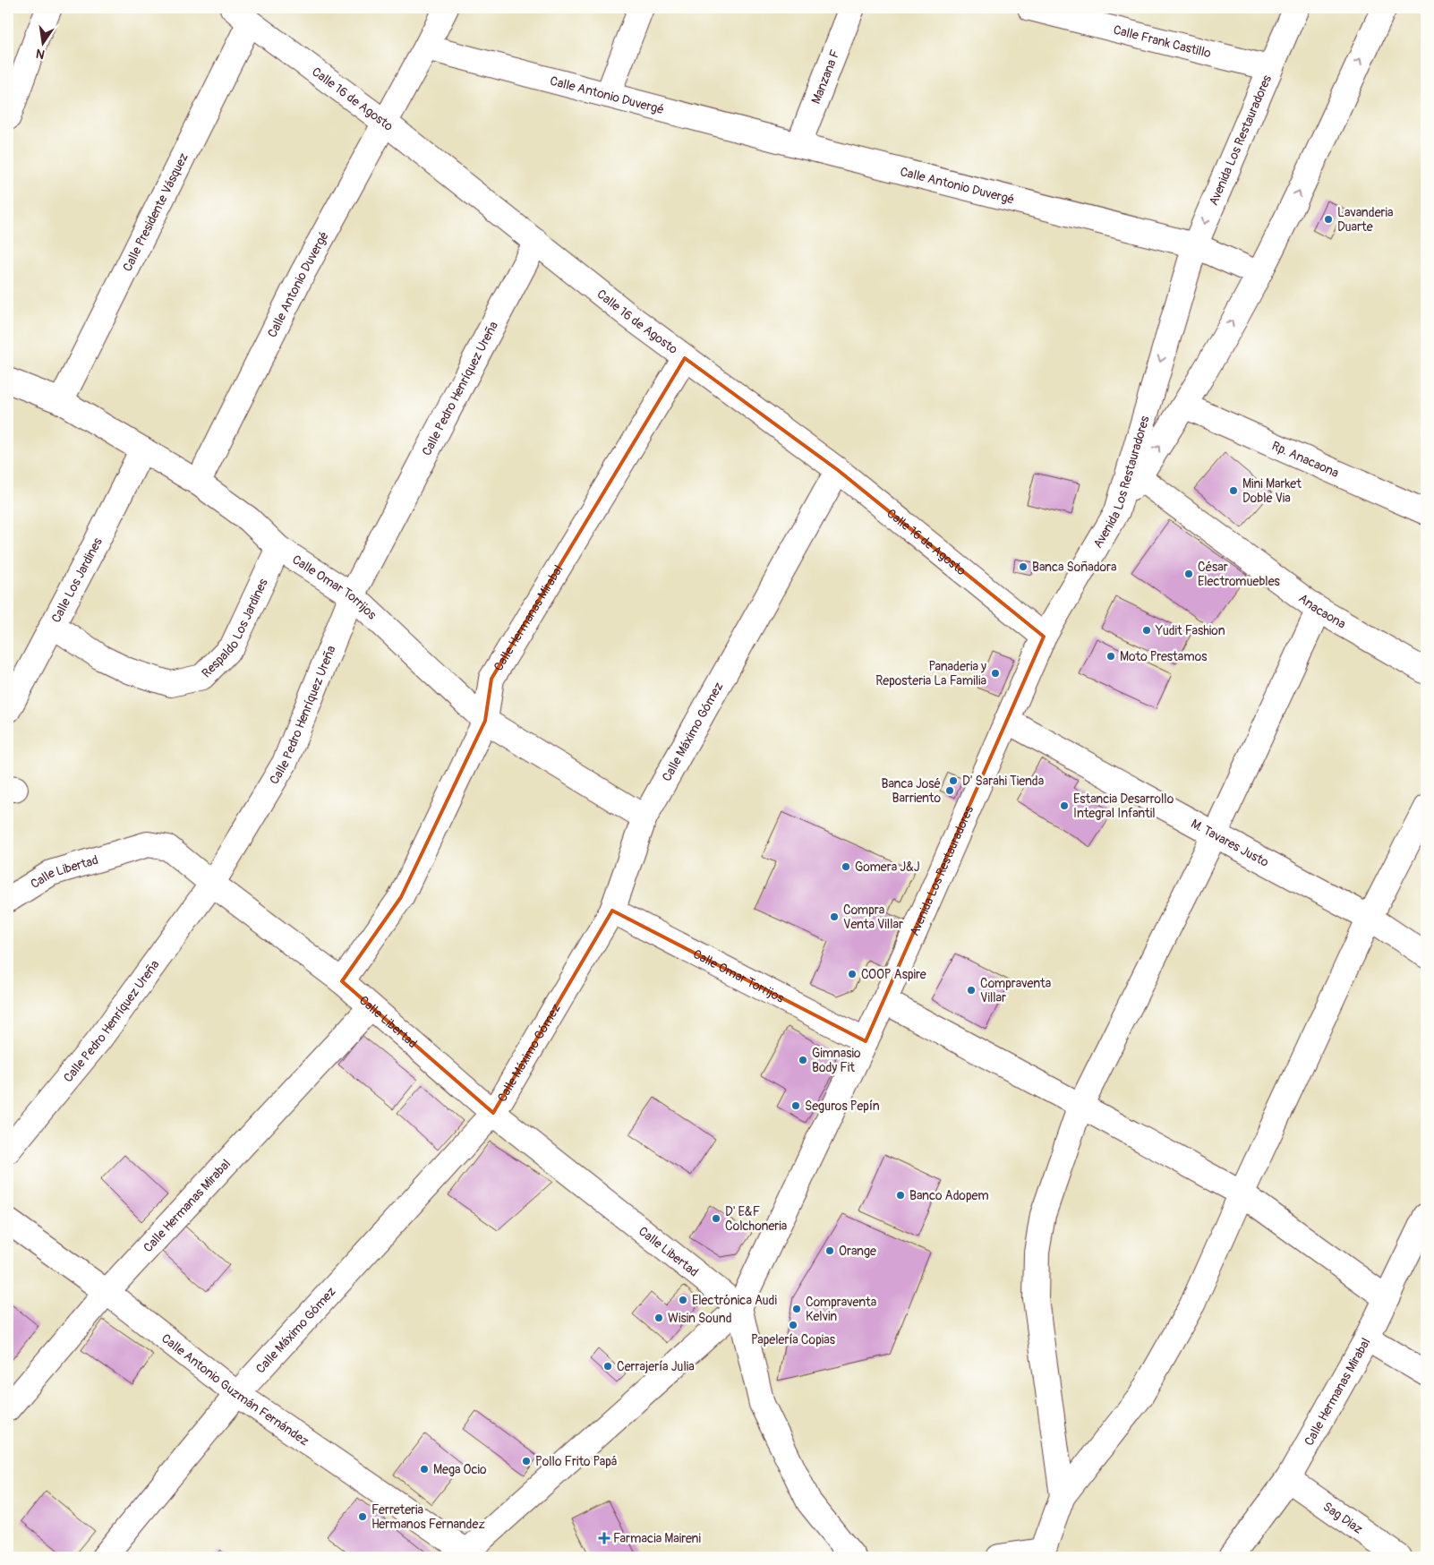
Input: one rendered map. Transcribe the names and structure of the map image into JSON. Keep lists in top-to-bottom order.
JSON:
{
  "streets": {
    "street": [
      "Calle Frank Castillo",
      "Manzana F",
      "Calle Antonio Duvergé",
      "Calle 16 de Agosto",
      "Avenida Los Restauradores",
      "Calle Presidente Vásquez",
      "Calle Pedro Henríquez Ureña",
      "Rp. Anacaona",
      "Calle Los Jardines",
      "Calle Omar Torrijos",
      "Anacaona",
      "Calle Hermanas Mirabal",
      "Respaldo Los Jardines",
      "Calle Máximo Gómez",
      "M. Tavares Justo",
      "Calle Libertad",
      "Calle Antonio Guzmán Fernández",
      "Sag Diaz"
    ]
  },
  "crossings": [
    ["Calle Frank Castillo", "Avenida Los Restauradores"],
    ["Manzana F", "Calle Antonio Duvergé"],
    ["Calle Antonio Duvergé", "Calle 16 de Agosto"],
    ["Calle Antonio Duvergé", "Avenida Los Restauradores"],
    ["Calle Antonio Duvergé", "Calle Omar Torrijos"],
    ["Calle 16 de Agosto", "Avenida Los Restauradores"],
    ["Calle 16 de Agosto", "Calle Presidente Vásquez"],
    ["Calle 16 de Agosto", "Calle Pedro Henríquez Ureña"],
    ["Calle 16 de Agosto", "Calle Hermanas Mirabal"],
    ["Calle 16 de Agosto", "Calle Máximo Gómez"],
    ["Avenida Los Restauradores", "Calle Omar Torrijos"],
    ["Avenida Los Restauradores", "M. Tavares Justo"],
    ["Avenida Los Restauradores", "Calle Libertad"],
    ["Avenida Los Restauradores", "Calle Antonio Guzmán Fernández"],
    ["Calle Presidente Vásquez", "Calle Omar Torrijos"],
    ["Calle Pedro Henríquez Ureña", "Calle Omar Torrijos"],
    ["Calle Pedro Henríquez Ureña", "Calle Libertad"],
    ["Calle Los Jardines", "Calle Omar Torrijos"],
    ["Calle Los Jardines", "Respaldo Los Jardines"],
    ["Calle Omar Torrijos", "Calle Hermanas Mirabal"],
    ["Calle Omar Torrijos", "Respaldo Los Jardines"],
    ["Calle Omar Torrijos", "Calle Máximo Gómez"],
    ["Calle Hermanas Mirabal", "Calle Libertad"],
    ["Calle Hermanas Mirabal", "Calle Antonio Guzmán Fernández"],
    ["Calle Hermanas Mirabal", "Sag Diaz"],
    ["Calle Máximo Gómez", "Calle Libertad"],
    ["Calle Máximo Gómez", "Calle Antonio Guzmán Fernández"]
  ],
  "places": {
    "other": [
      "Lavanderia Duarte",
      "Mini Market Doble Via",
      "Banca Soñadora",
      "César Electromuebles",
      "Yudit Fashion",
      "Moto Prestamos",
      "Panaderia y Reposteria La Familia",
      "D' Sarahi Tienda",
      "Banca José Barriento",
      "Estancia Desarrollo Integral Infantil",
      "Gomera J&J",
      "Compra Venta Villar",
      "COOP Aspire",
      "Compraventa Villar",
      "Gimnasio Body Fit",
      "Seguros Pepín",
      "Banco Adopem",
      "D' E&F Colchoneria",
      "Orange",
      "Electrónica Audi",
      "Compraventa Kelvin",
      "Wisin Sound",
      "Papelería Copias",
      "Cerrajería Julia",
      "Pollo Frito Papá",
      "Mega Ocio",
      "Ferreteria Hermanos Fernandez"
    ],
    "health": ["Farmacia Maireni"]
  },
  "north": "bottom"
}
